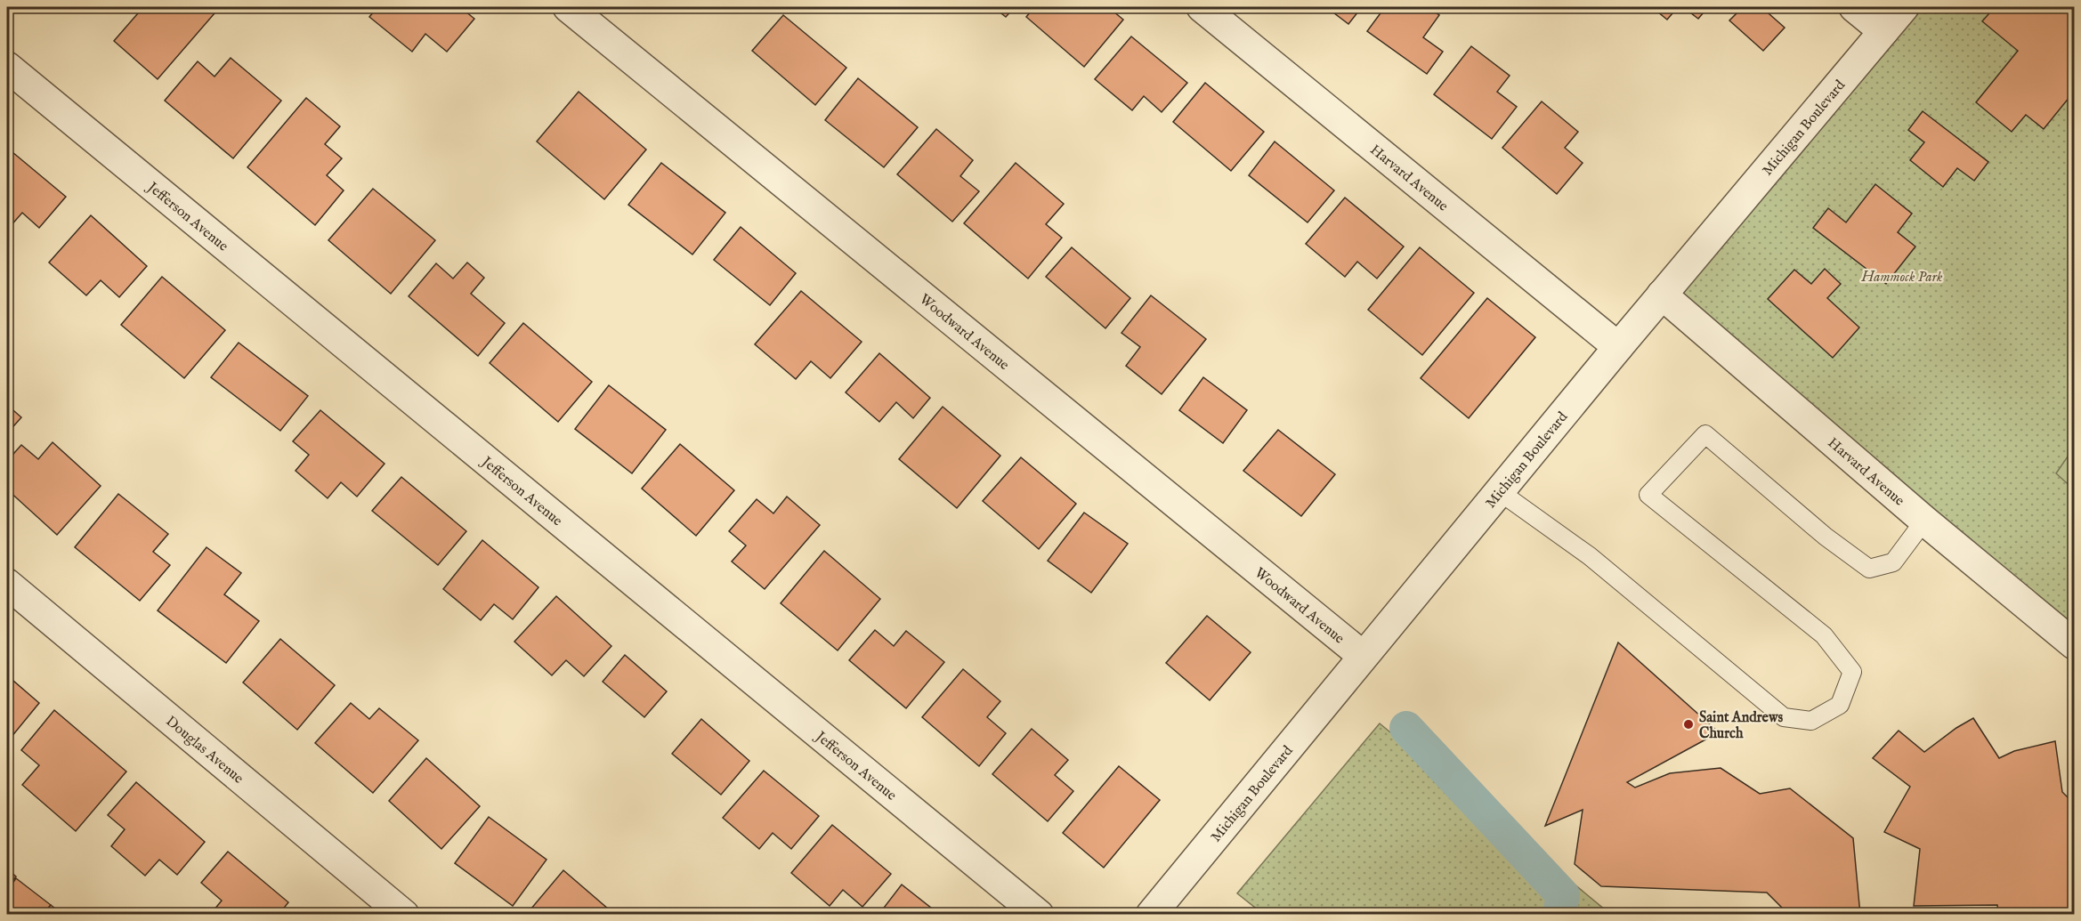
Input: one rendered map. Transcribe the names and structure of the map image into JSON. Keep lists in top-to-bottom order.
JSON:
{
  "streets": {
    "street": [
      "Michigan Boulevard",
      "Harvard Avenue",
      "Jefferson Avenue",
      "Woodward Avenue",
      "Douglas Avenue"
    ]
  },
  "crossings": [
    ["Michigan Boulevard", "Harvard Avenue"],
    ["Michigan Boulevard", "Woodward Avenue"]
  ],
  "parks": ["Hammock Park"],
  "places": ["Saint Andrews Church"]
}
